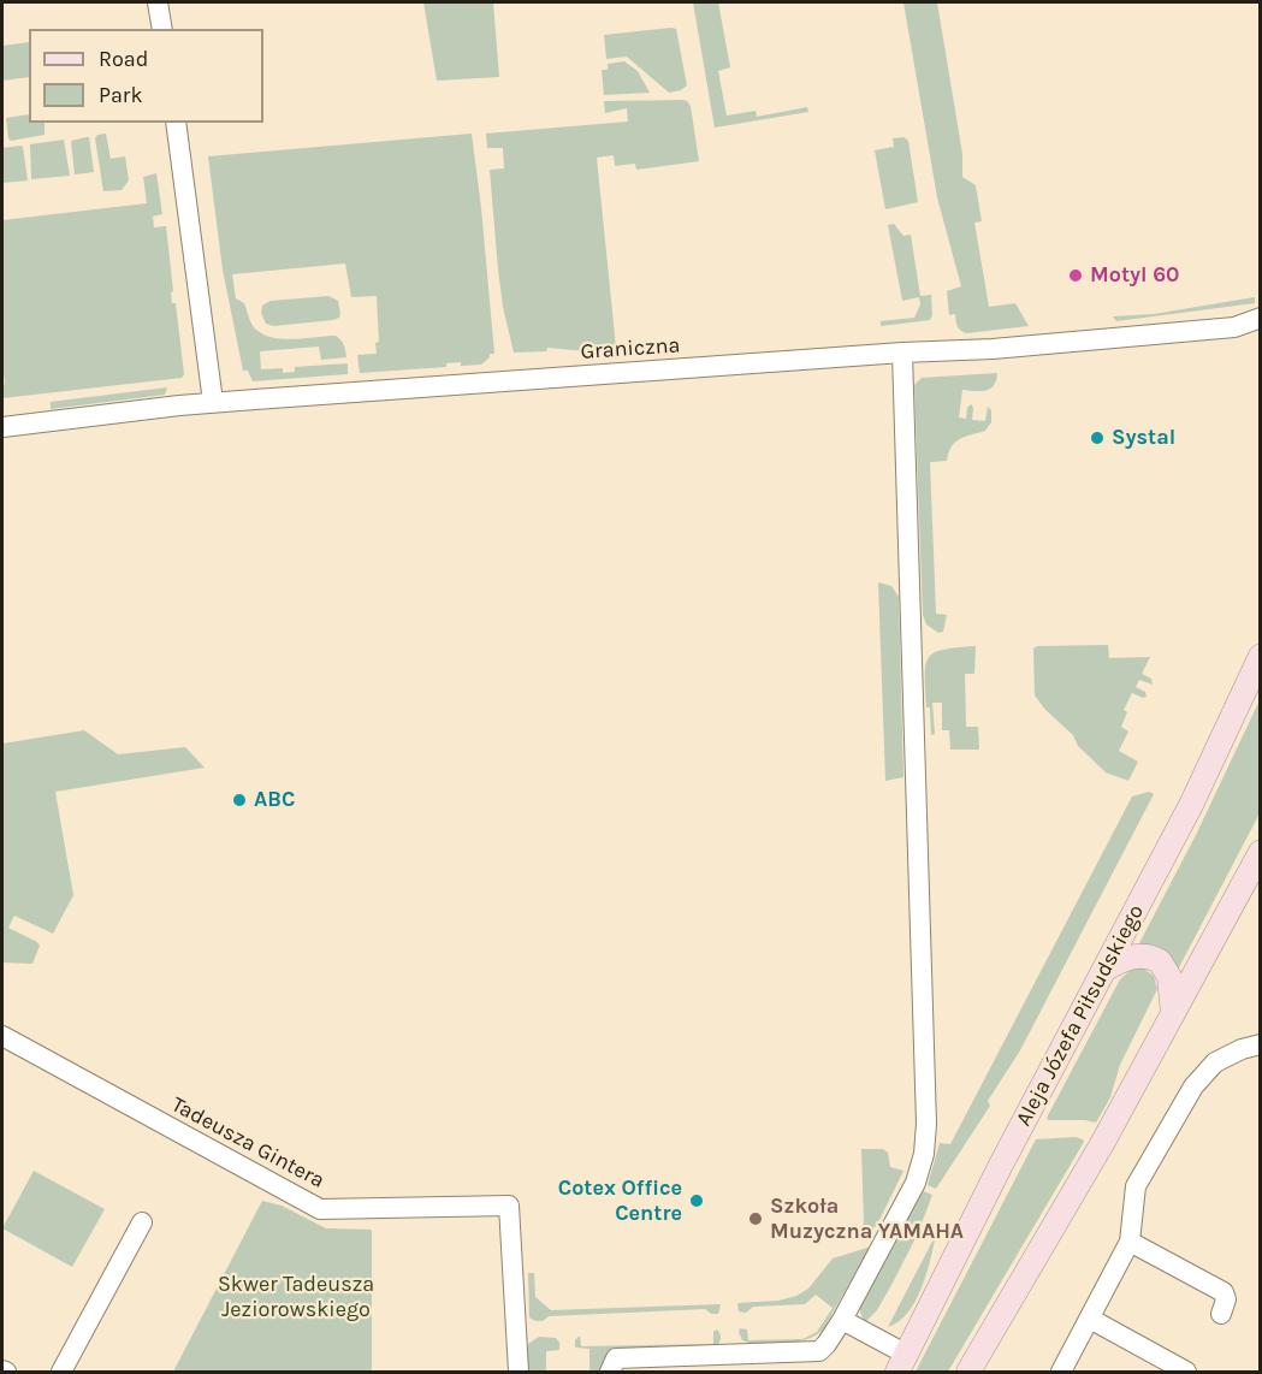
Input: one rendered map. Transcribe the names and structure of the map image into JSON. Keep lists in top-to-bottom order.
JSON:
{
  "streets": {
    "main road": ["Aleja Józefa Piłsudskiego"],
    "street": ["Graniczna", "Tadeusza Gintera"]
  },
  "parks": ["Skwer Tadeusza Jeziorowskiego"],
  "places": [
    "Motyl 60",
    "Systal",
    "ABC",
    "Cotex Office Centre",
    "Szkoła Muzyczna YAMAHA"
  ],
  "legend": ["Road", "Park"]
}
